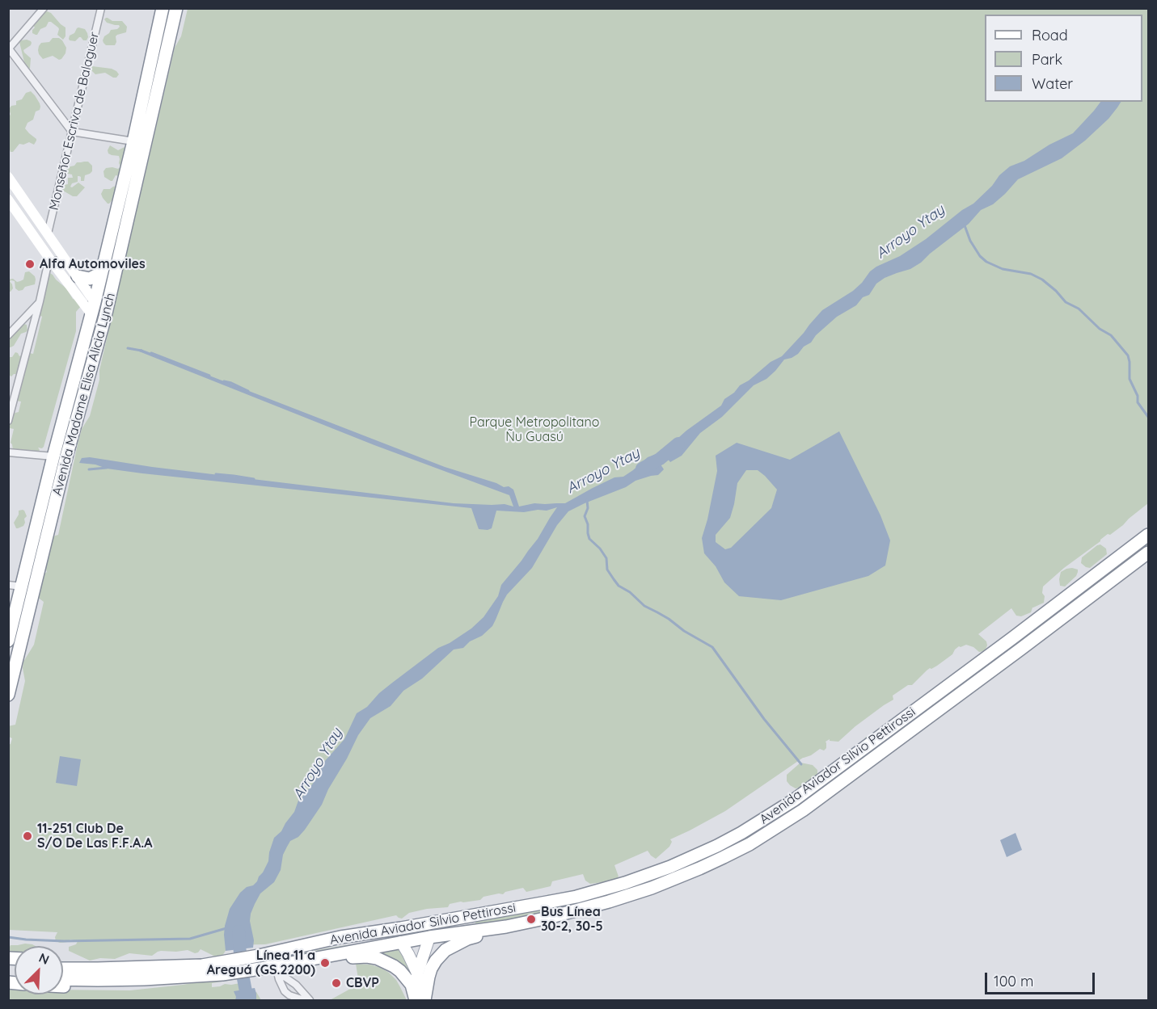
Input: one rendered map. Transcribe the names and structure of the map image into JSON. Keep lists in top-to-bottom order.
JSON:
{
  "streets": {
    "highway": ["Avenida Madame Elisa Alicia Lynch", "Avenida Aviador Silvio Pettirossi"],
    "street": ["Monseñor Escriva de Balaguer"]
  },
  "water": ["Arroyo Ytay"],
  "parks": ["Parque Metropolitano Ñu Guasú"],
  "places": [
    "Alfa Automoviles",
    "11-251 Club De S/O De Las F.F.A.A",
    "Bus Línea 30-2, 30-5",
    "Línea 11 a Areguá (GS.2200)",
    "CBVP"
  ],
  "legend": ["Road", "Park", "Water"],
  "scale_bar": "100 m",
  "north": "top right"
}
